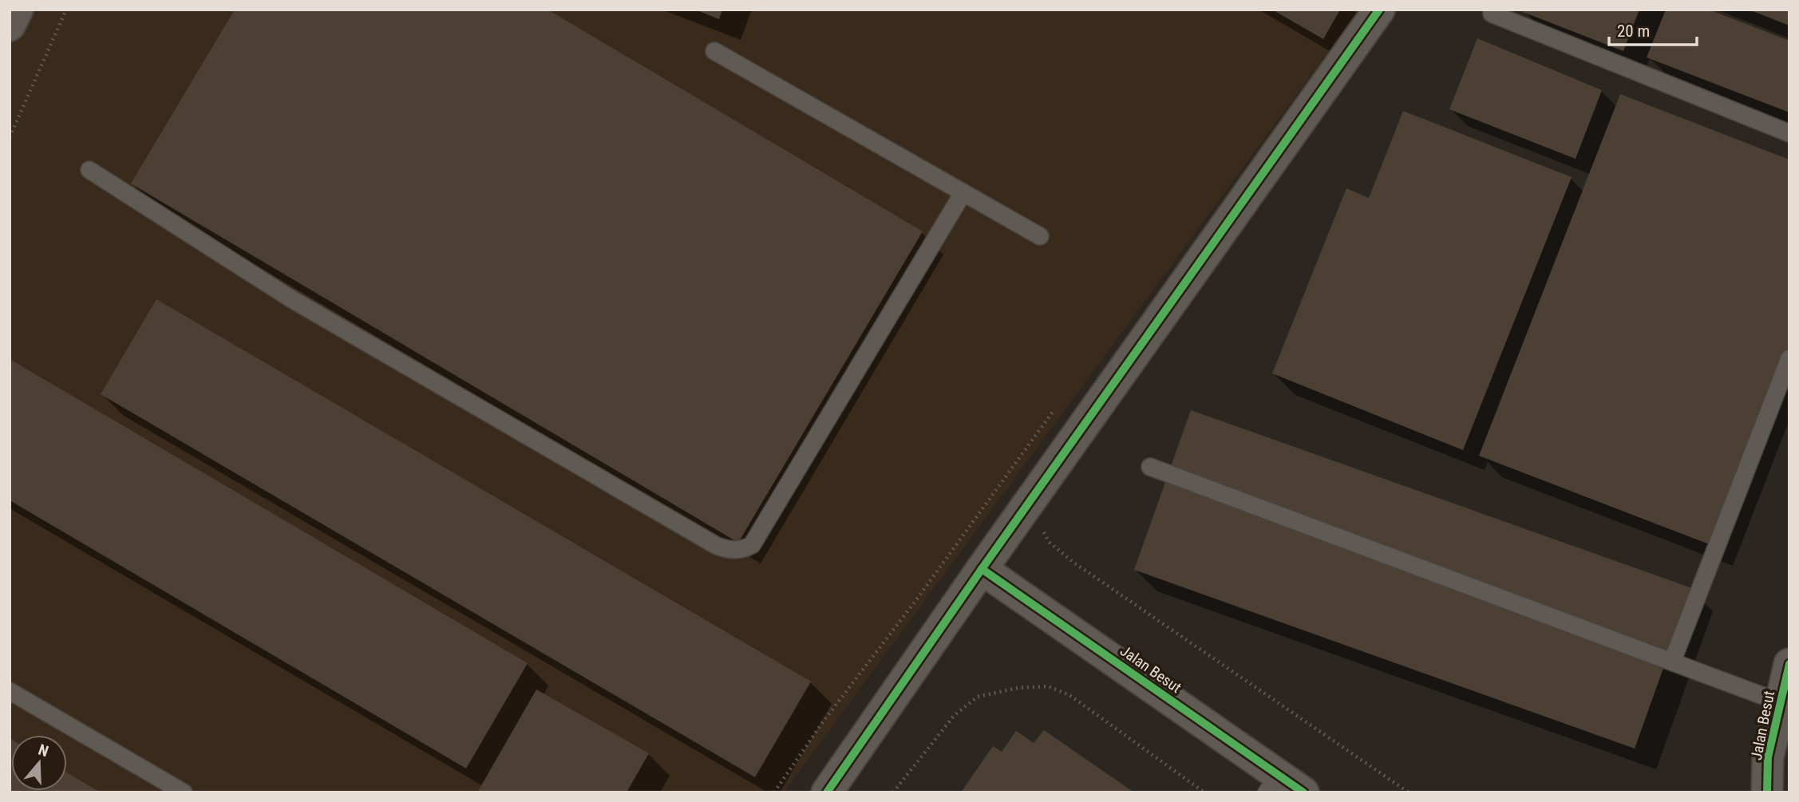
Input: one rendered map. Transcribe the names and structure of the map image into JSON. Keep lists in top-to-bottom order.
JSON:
{
  "streets": {
    "street": ["Jalan Besut"]
  },
  "scale_bar": "20 m",
  "north": "top"
}
